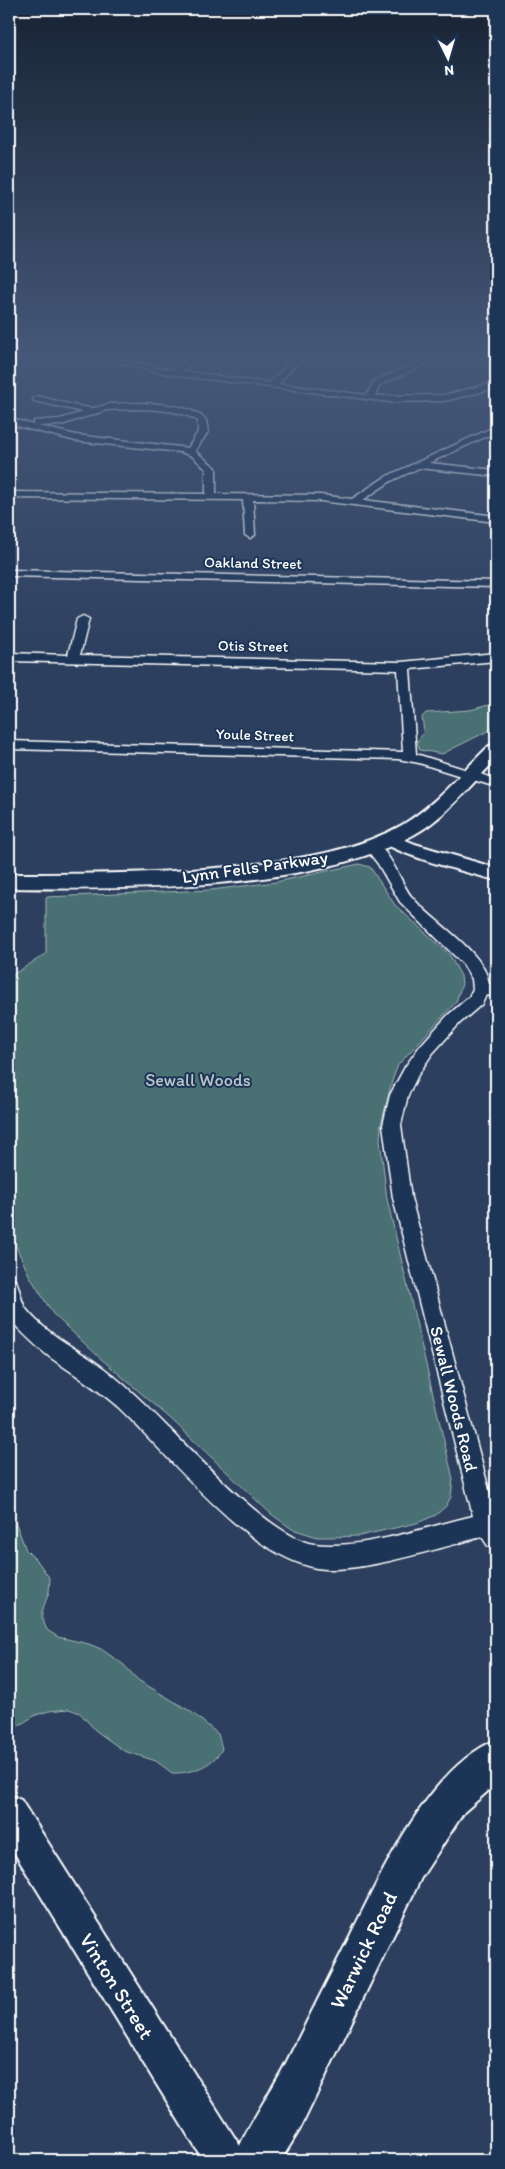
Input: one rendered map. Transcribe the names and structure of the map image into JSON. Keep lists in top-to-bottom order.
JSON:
{
  "streets": {
    "main road": ["Lynn Fells Parkway", "Warwick Road"],
    "street": [
      "Oakland Street",
      "Otis Street",
      "Youle Street",
      "Sewall Woods Road",
      "Vinton Street"
    ]
  },
  "crossings": [
    ["Youle Street", "Lynn Fells Parkway"],
    ["Lynn Fells Parkway", "Sewall Woods Road"]
  ],
  "parks": ["Sewall Woods"],
  "north": "bottom"
}
